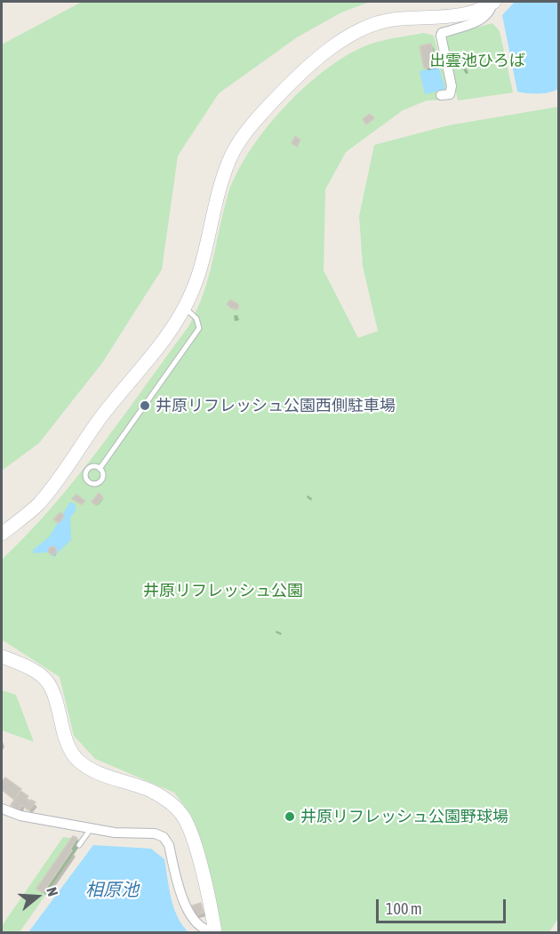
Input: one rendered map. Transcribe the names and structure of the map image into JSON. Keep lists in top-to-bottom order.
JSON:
{
  "water": ["相原池"],
  "parks": ["出雲池ひろば", "井原リフレッシュ公園"],
  "places": ["井原リフレッシュ公園西側駐車場", "井原リフレッシュ公園野球場"],
  "scale_bar": "100 m",
  "north": "right"
}
